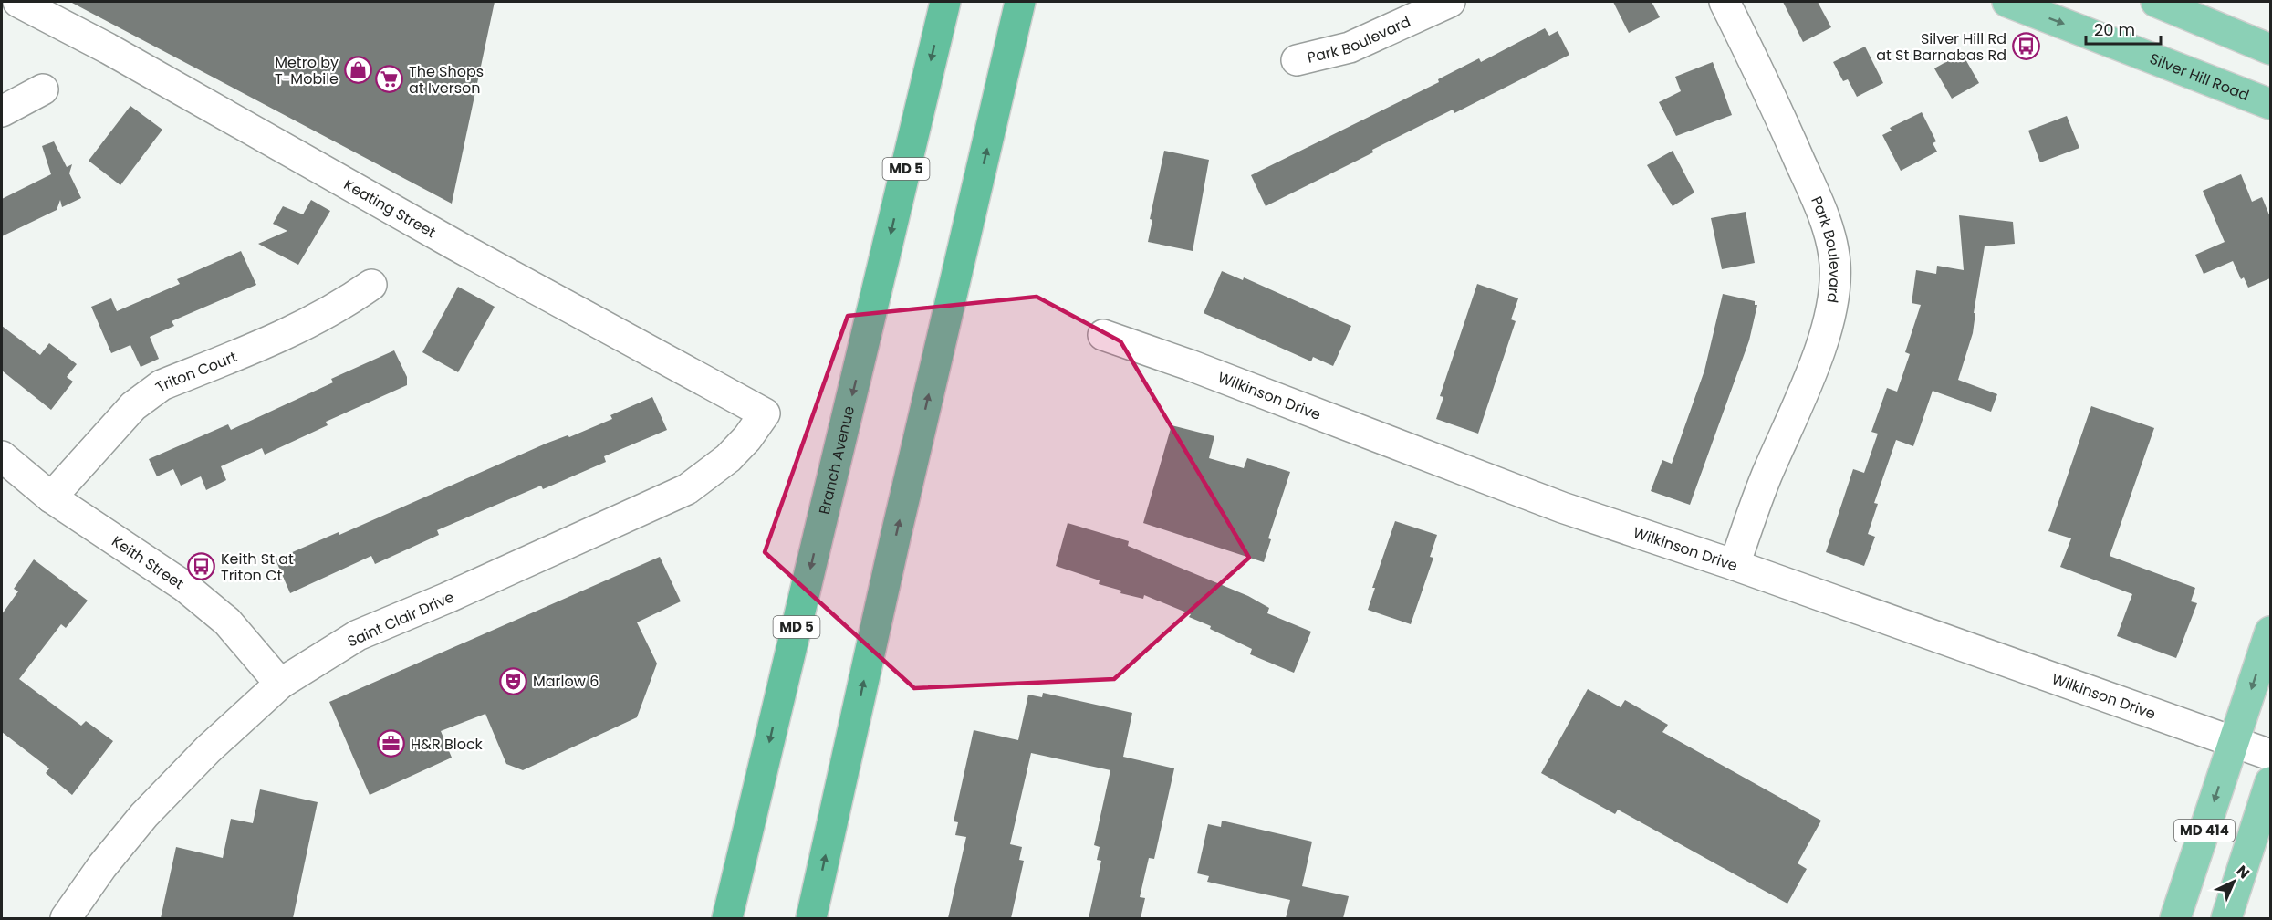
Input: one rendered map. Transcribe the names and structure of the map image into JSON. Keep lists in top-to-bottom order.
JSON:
{
  "streets": {
    "highway": ["MD 5", "Branch Avenue"],
    "main road": ["Silver Hill Road", "MD 414"],
    "street": [
      "Park Boulevard",
      "Keating Street",
      "Triton Court",
      "Wilkinson Drive",
      "Keith Street",
      "Saint Clair Drive"
    ]
  },
  "crossings": [
    ["Park Boulevard", "Wilkinson Drive"],
    ["Keating Street", "Saint Clair Drive"],
    ["Triton Court", "Keith Street"],
    ["Wilkinson Drive", "MD 414"],
    ["Keith Street", "Saint Clair Drive"]
  ],
  "places": {
    "bus stop": ["Silver Hill Rd at St Barnabas Rd", "Keith St at Triton Ct"],
    "shop": ["Metro by T-Mobile"],
    "supermarket": ["The Shops at Iverson"],
    "theatre": ["Marlow 6"],
    "office": ["H&R Block"]
  },
  "scale_bar": "20 m",
  "north": "top right"
}
